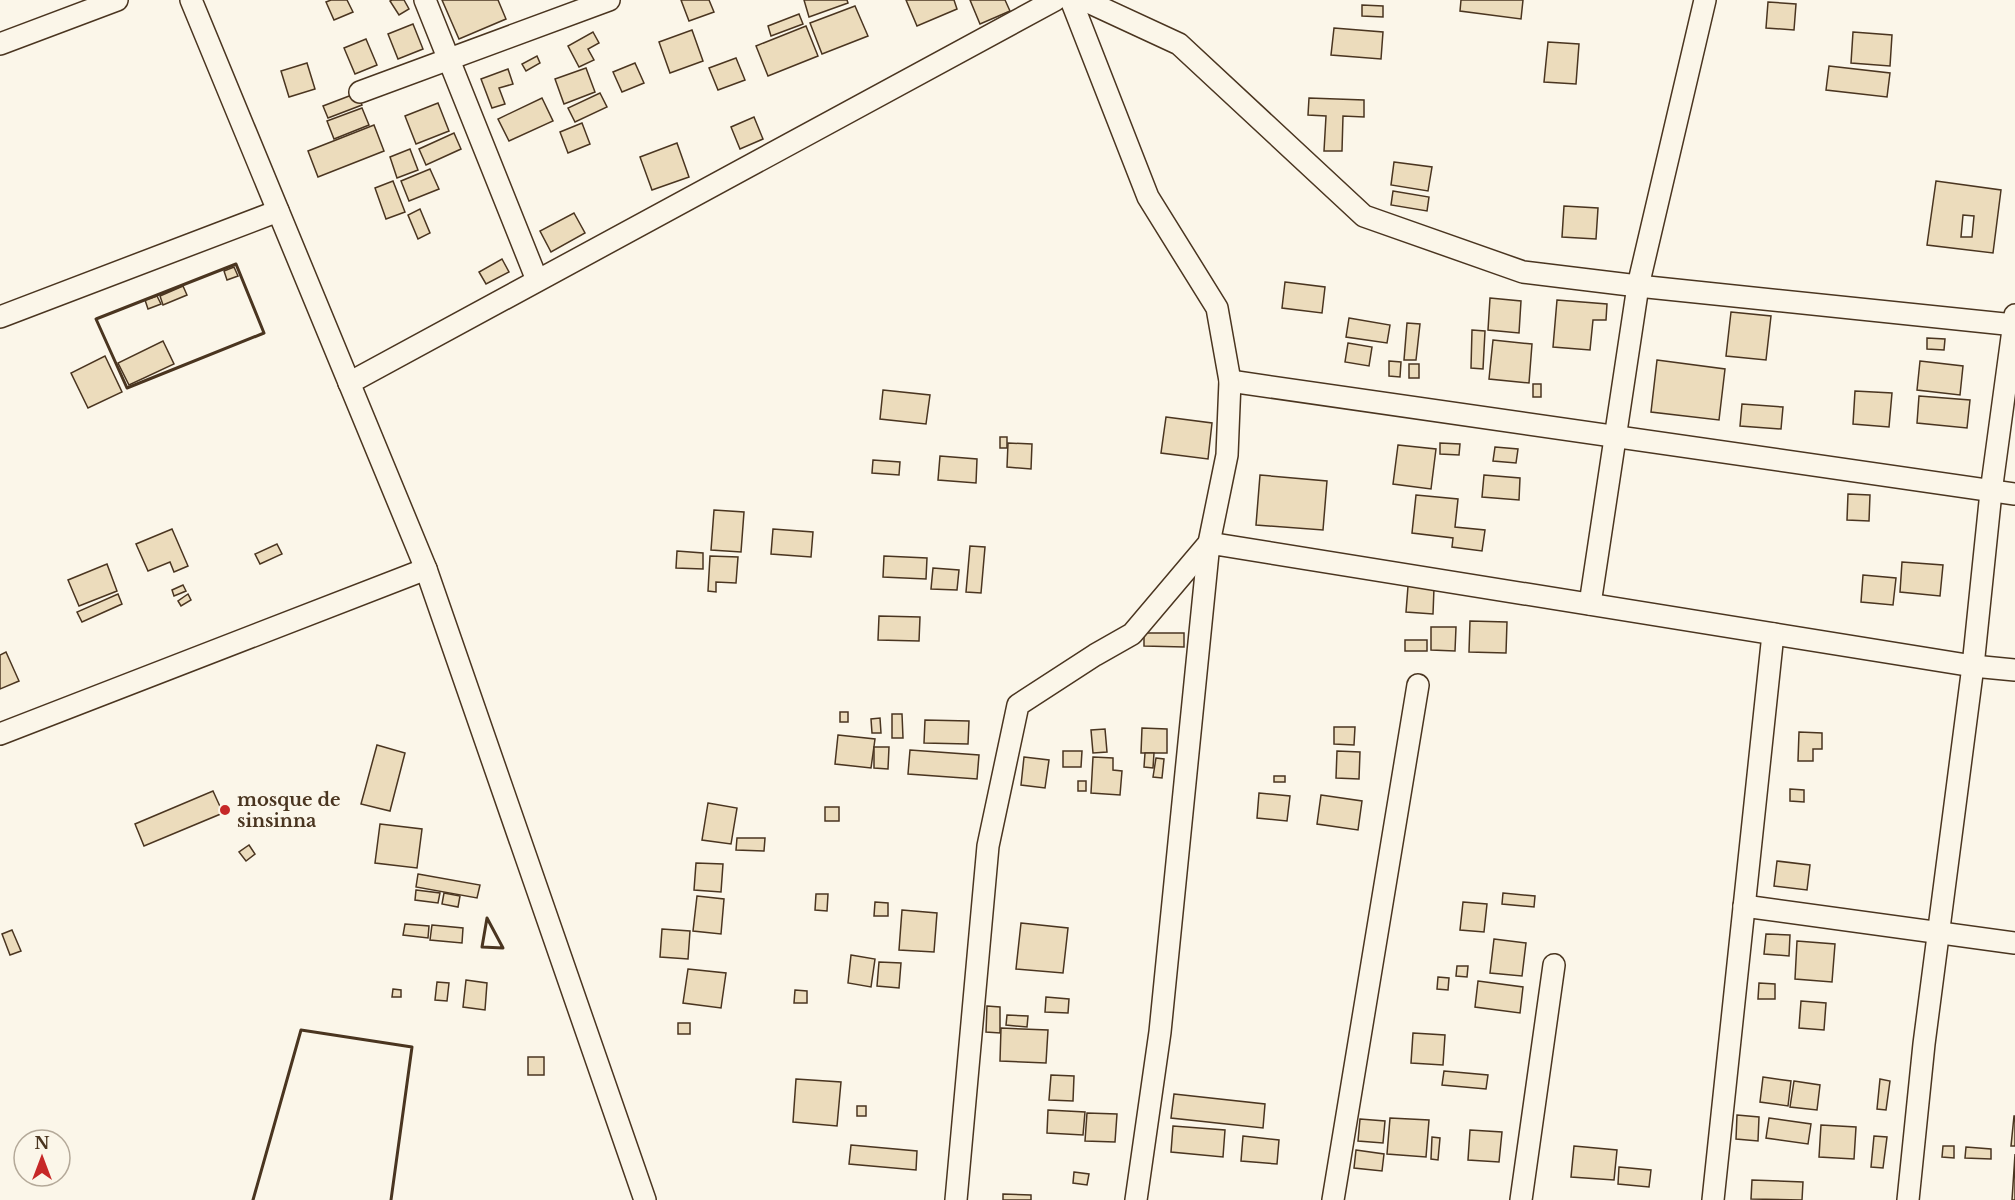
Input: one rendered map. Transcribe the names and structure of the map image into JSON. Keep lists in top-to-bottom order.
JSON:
{
  "places": ["mosque de sinsinna"],
  "north": "top"
}
